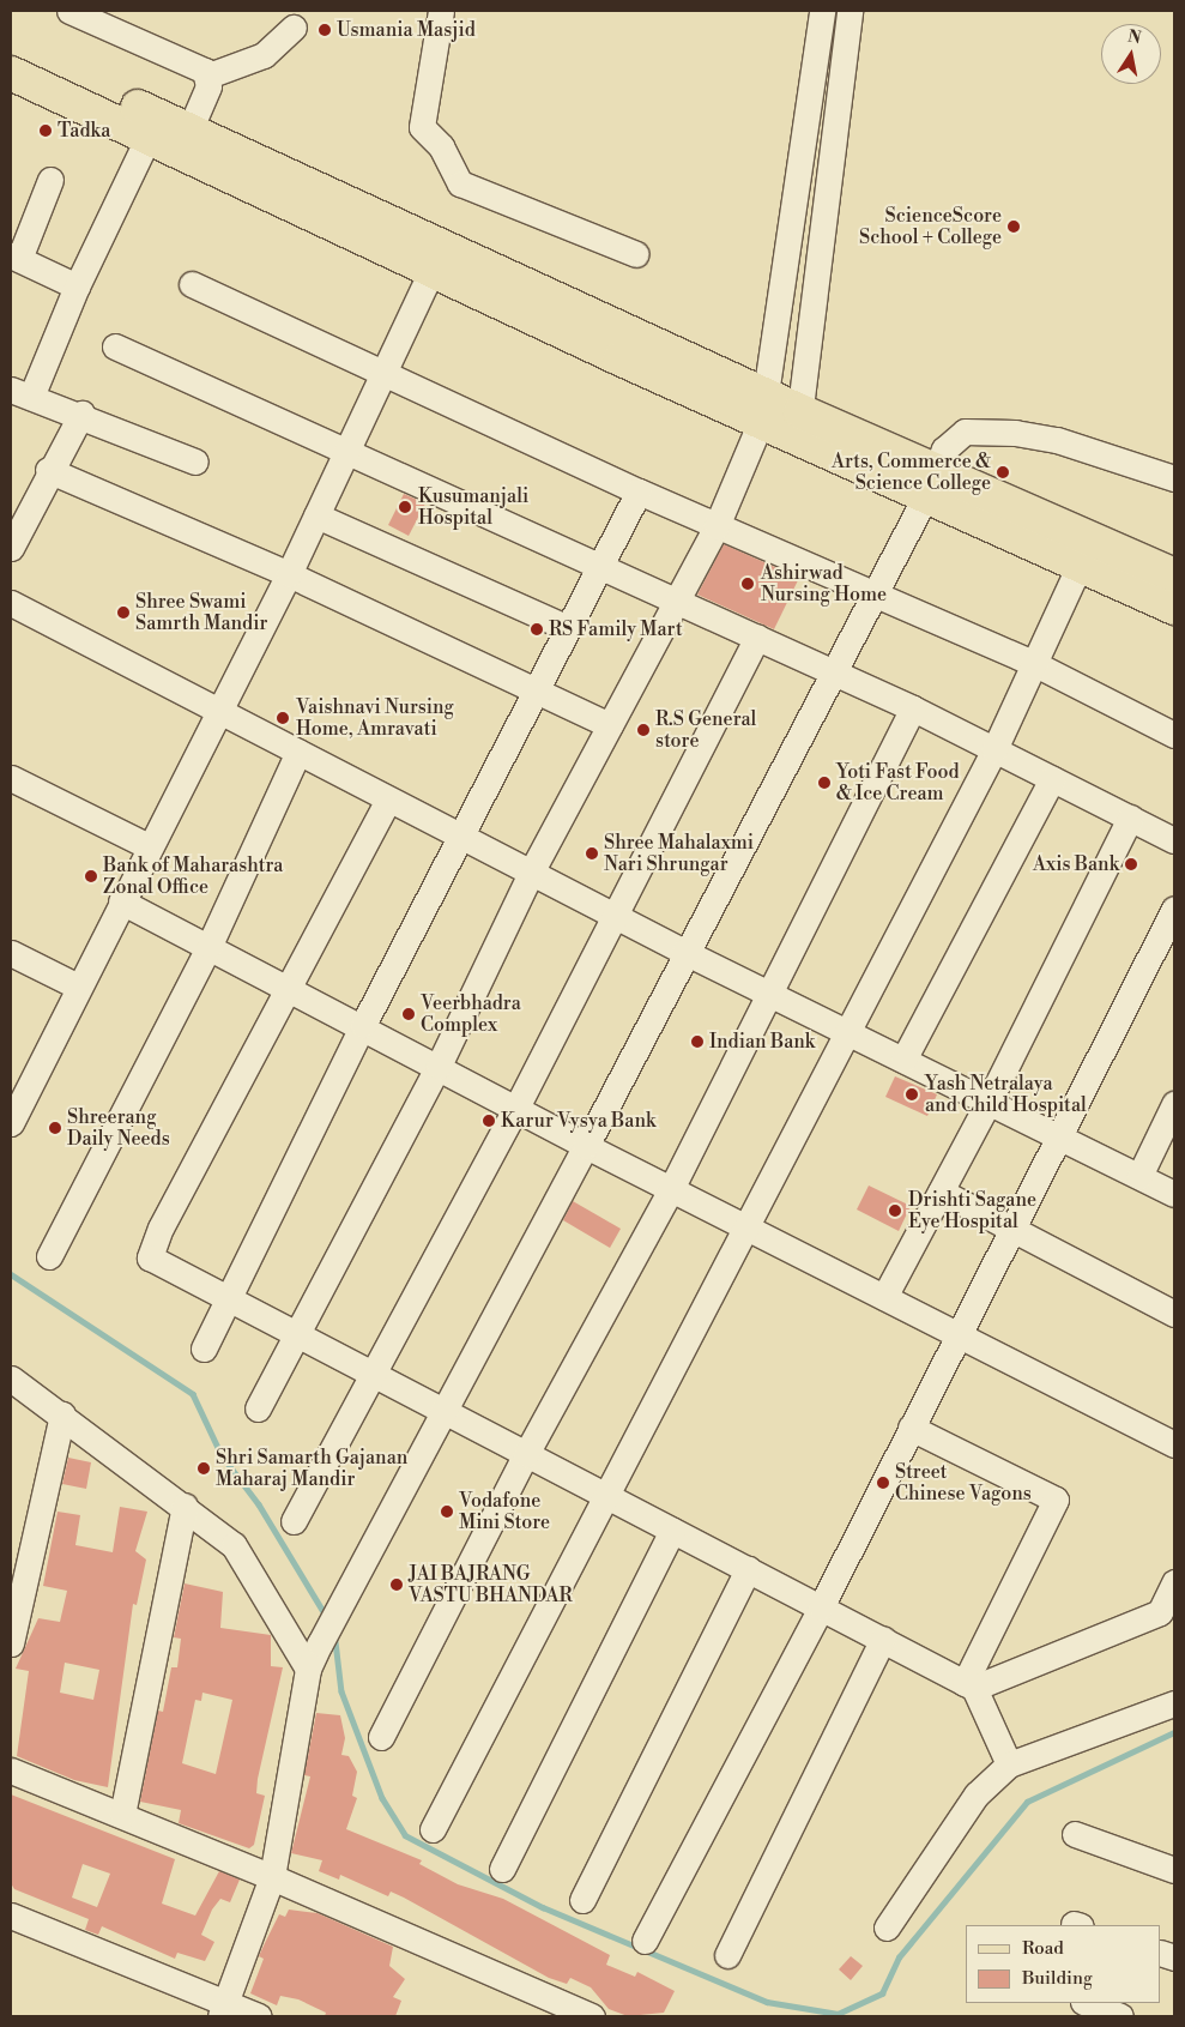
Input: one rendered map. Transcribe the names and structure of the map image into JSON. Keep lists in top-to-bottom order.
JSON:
{
  "places": [
    "Usmania Masjid",
    "Tadka",
    "ScienceScore School + College",
    "Arts, Commerce & Science College",
    "Kusumanjali Hospital",
    "Ashirwad Nursing Home",
    "Shree Swami Samrth Mandir",
    "RS Family Mart",
    "Vaishnavi Nursing Home, Amravati",
    "R.S General store",
    "Yoti Fast Food & Ice Cream",
    "Shree Mahalaxmi Nari Shrungar",
    "Axis Bank",
    "Bank of Maharashtra Zonal Office",
    "Veerbhadra Complex",
    "Indian Bank",
    "Yash Netralaya and Child Hospital",
    "Karur Vysya Bank",
    "Shreerang Daily Needs",
    "Drishti Sagane Eye Hospital",
    "Shri Samarth Gajanan Maharaj Mandir",
    "Street Chinese Vagons",
    "Vodafone Mini Store",
    "JAI BAJRANG VASTU BHANDAR"
  ],
  "legend": ["Road", "Building"],
  "north": "top"
}
